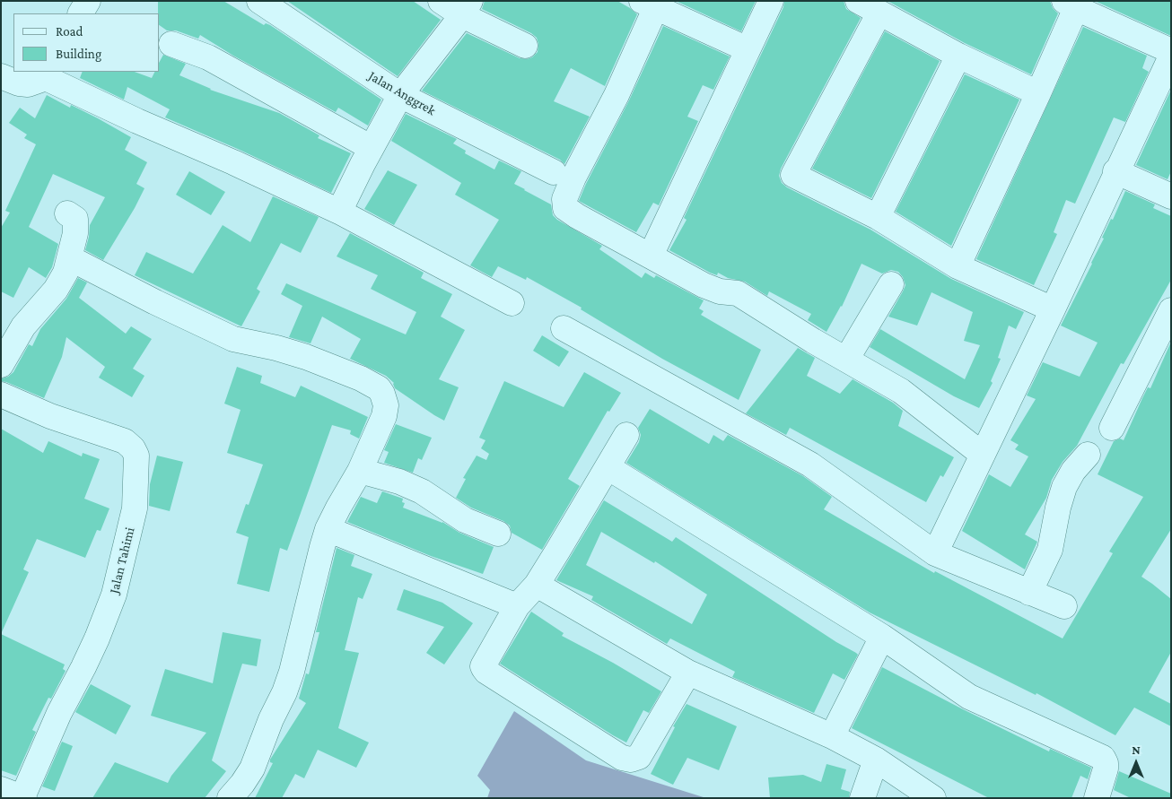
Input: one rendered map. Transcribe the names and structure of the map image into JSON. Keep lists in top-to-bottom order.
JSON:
{
  "streets": {
    "street": ["Jalan Anggrek", "Jalan Tahimi"]
  },
  "legend": ["Road", "Building"],
  "north": "top"
}
